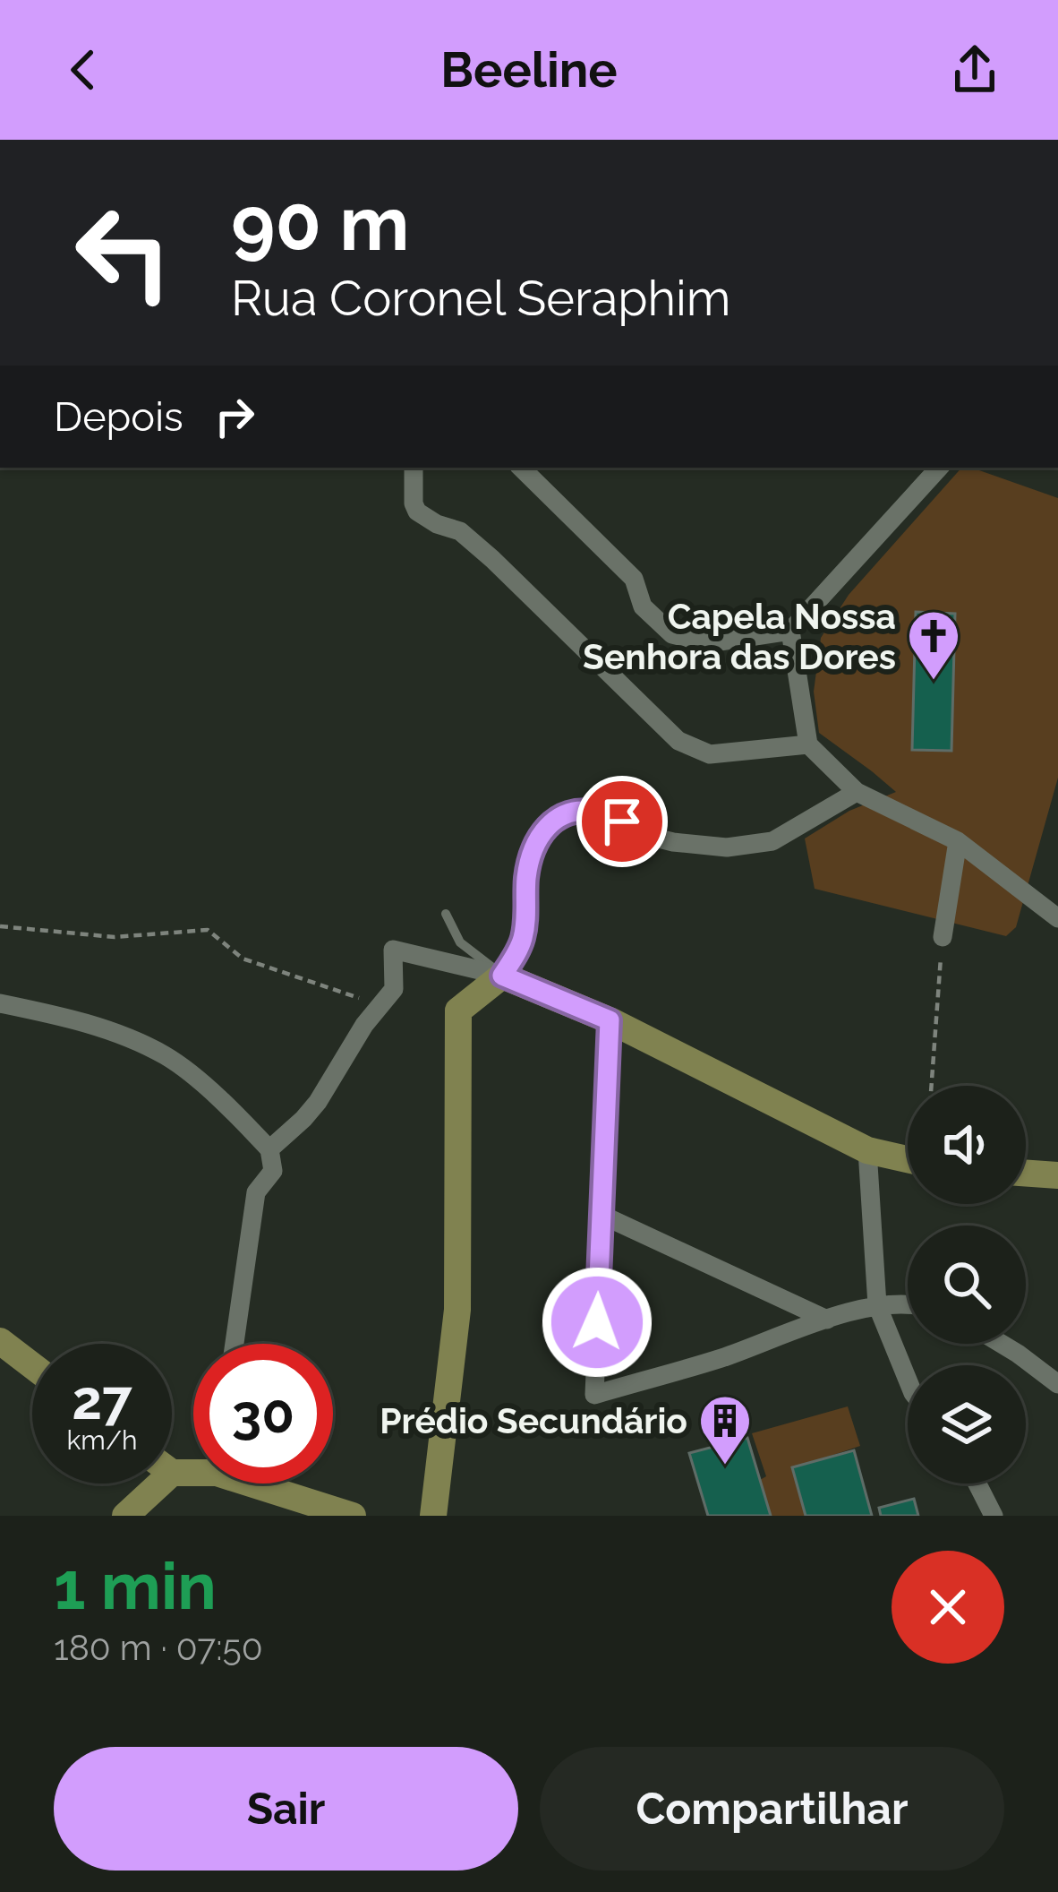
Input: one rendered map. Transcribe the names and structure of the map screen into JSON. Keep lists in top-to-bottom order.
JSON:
{
  "places": {
    "church": ["Capela Nossa Senhora das Dores"],
    "building": ["Prédio Secundário"]
  },
  "page": {
    "header": "Beeline",
    "turn": ["90 m", "Rua Coronel Seraphim"],
    "then": "Depois",
    "speed": "27 km/h",
    "limit": "30",
    "heading": ["1 min", "180 m · 07:50"],
    "buttons": ["Sair", "Compartilhar"]
  }
}
